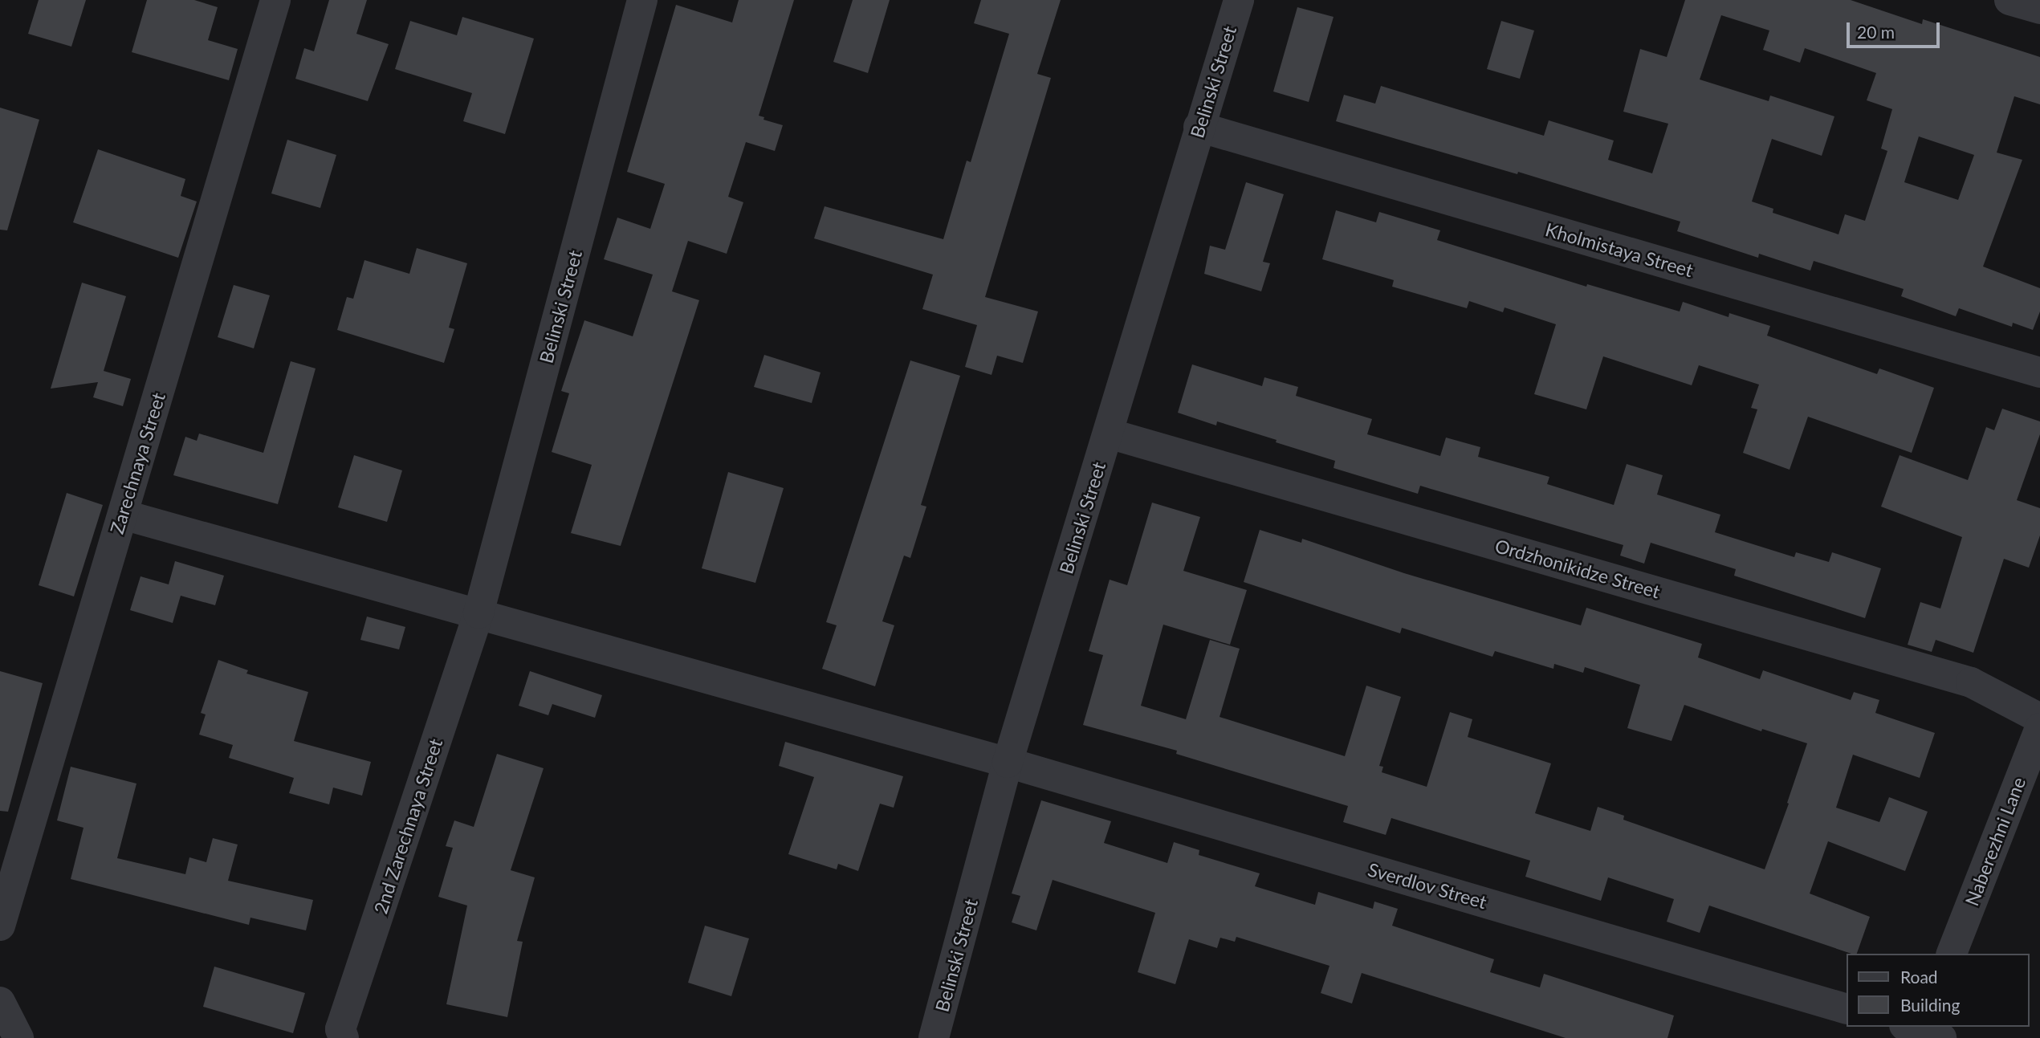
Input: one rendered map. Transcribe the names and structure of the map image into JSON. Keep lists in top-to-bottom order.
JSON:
{
  "streets": {
    "street": [
      "Belinski Street",
      "Kholmistaya Street",
      "Zarechnaya Street",
      "Ordzhonikidze Street",
      "2nd Zarechnaya Street",
      "Naberezhni Lane",
      "Sverdlov Street"
    ]
  },
  "crossings": [
    ["Belinski Street", "Kholmistaya Street"],
    ["Belinski Street", "Ordzhonikidze Street"],
    ["Belinski Street", "2nd Zarechnaya Street"],
    ["Belinski Street", "Sverdlov Street"],
    ["Zarechnaya Street", "Sverdlov Street"],
    ["2nd Zarechnaya Street", "Sverdlov Street"]
  ],
  "legend": ["Road", "Building"],
  "scale_bar": "20 m"
}
